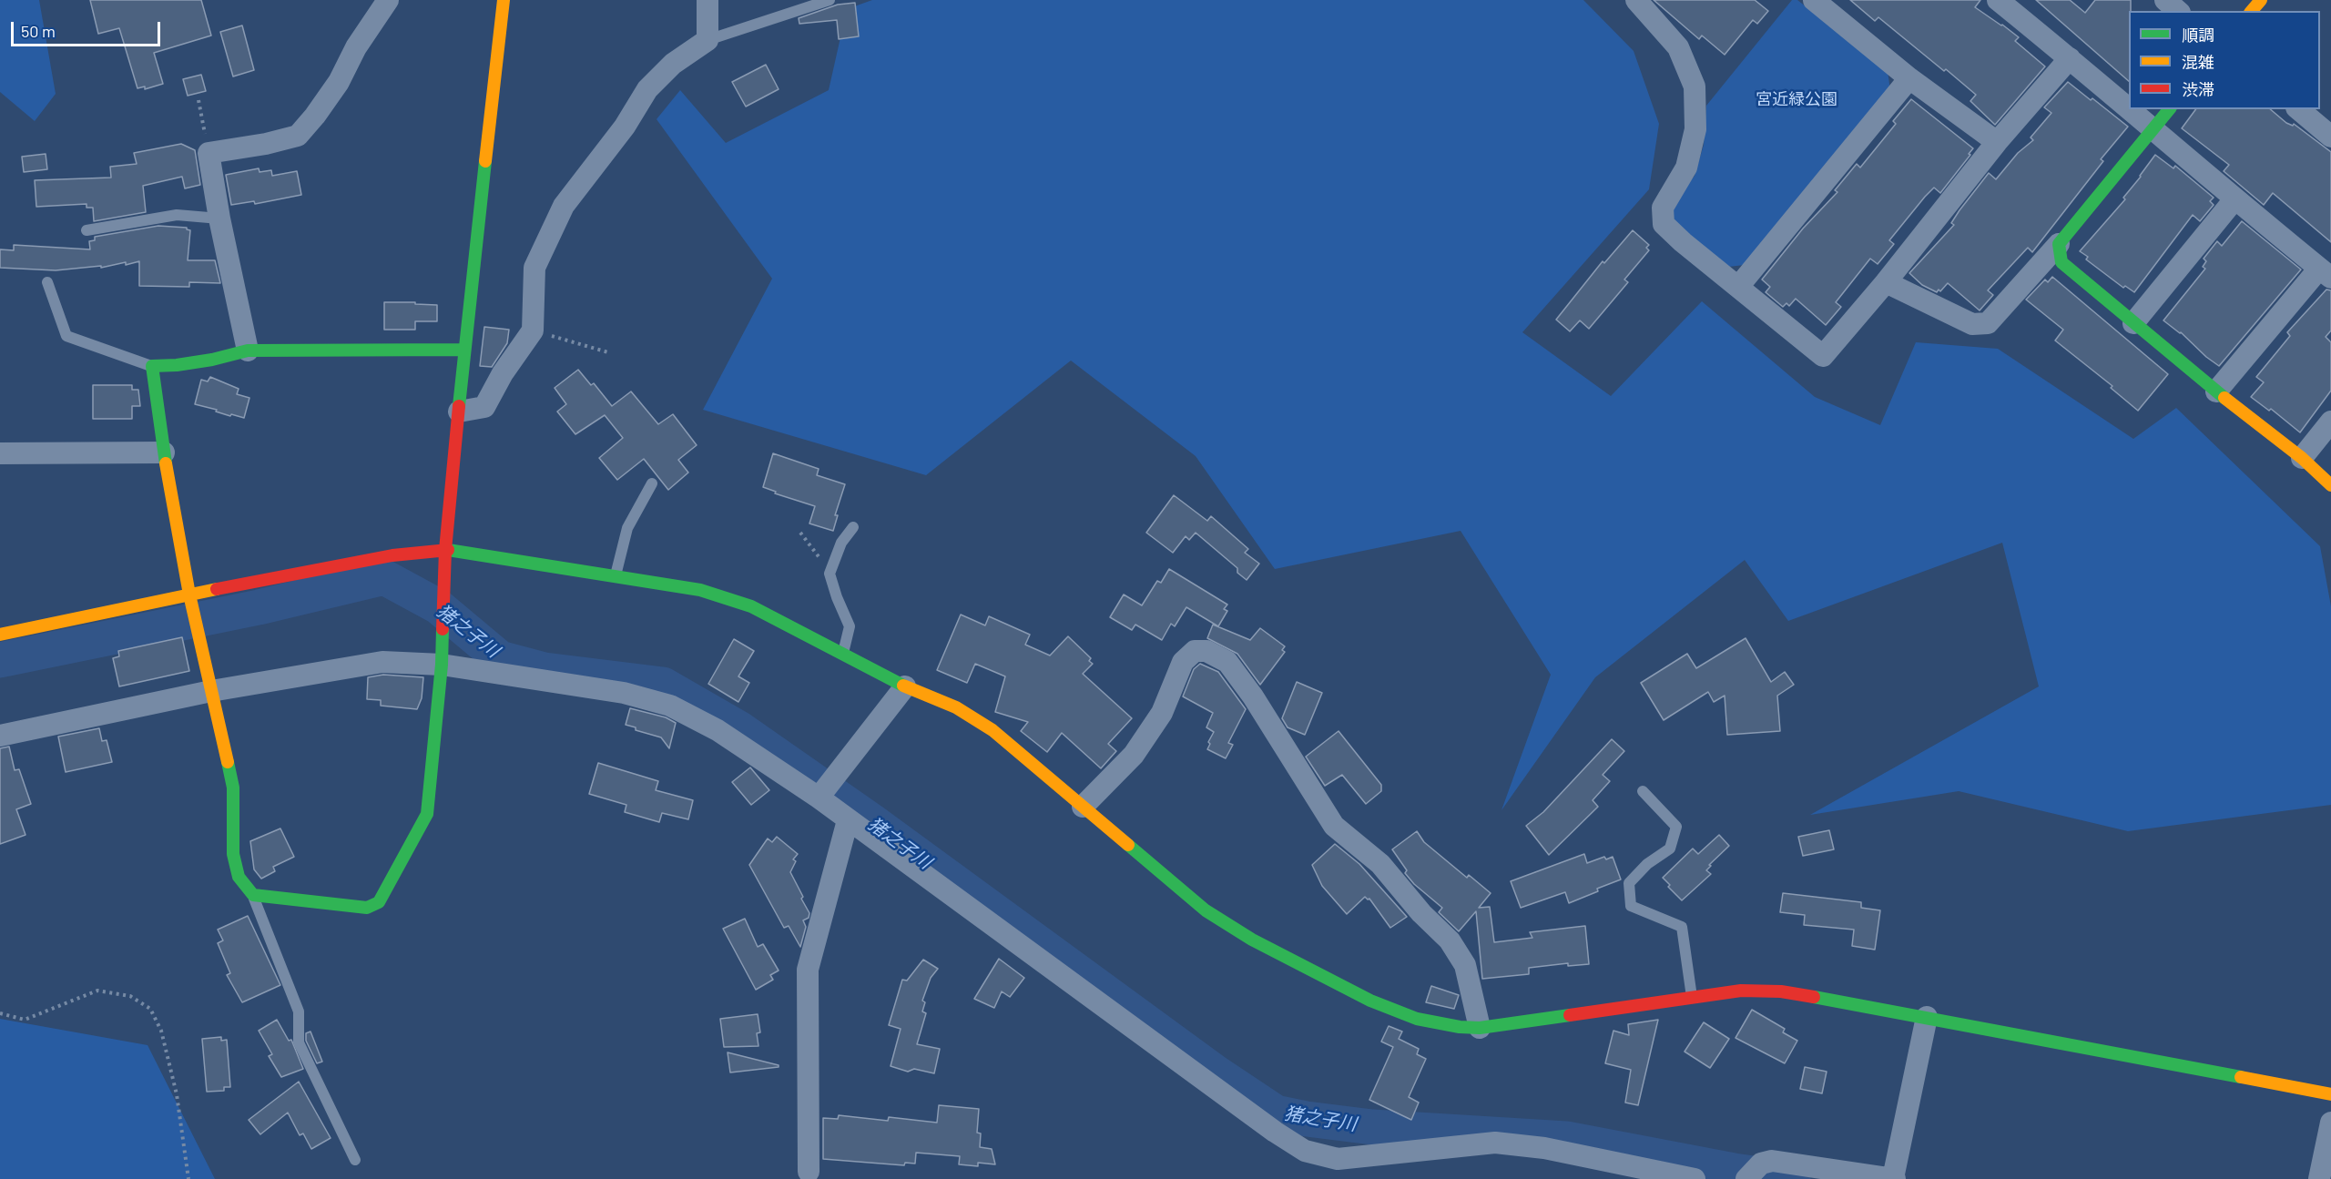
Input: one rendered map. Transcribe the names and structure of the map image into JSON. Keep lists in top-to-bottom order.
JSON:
{
  "water": ["猪之子川"],
  "parks": ["宮近緑公園"],
  "legend": ["順調", "混雑", "渋滞"],
  "scale_bar": "50 m"
}
